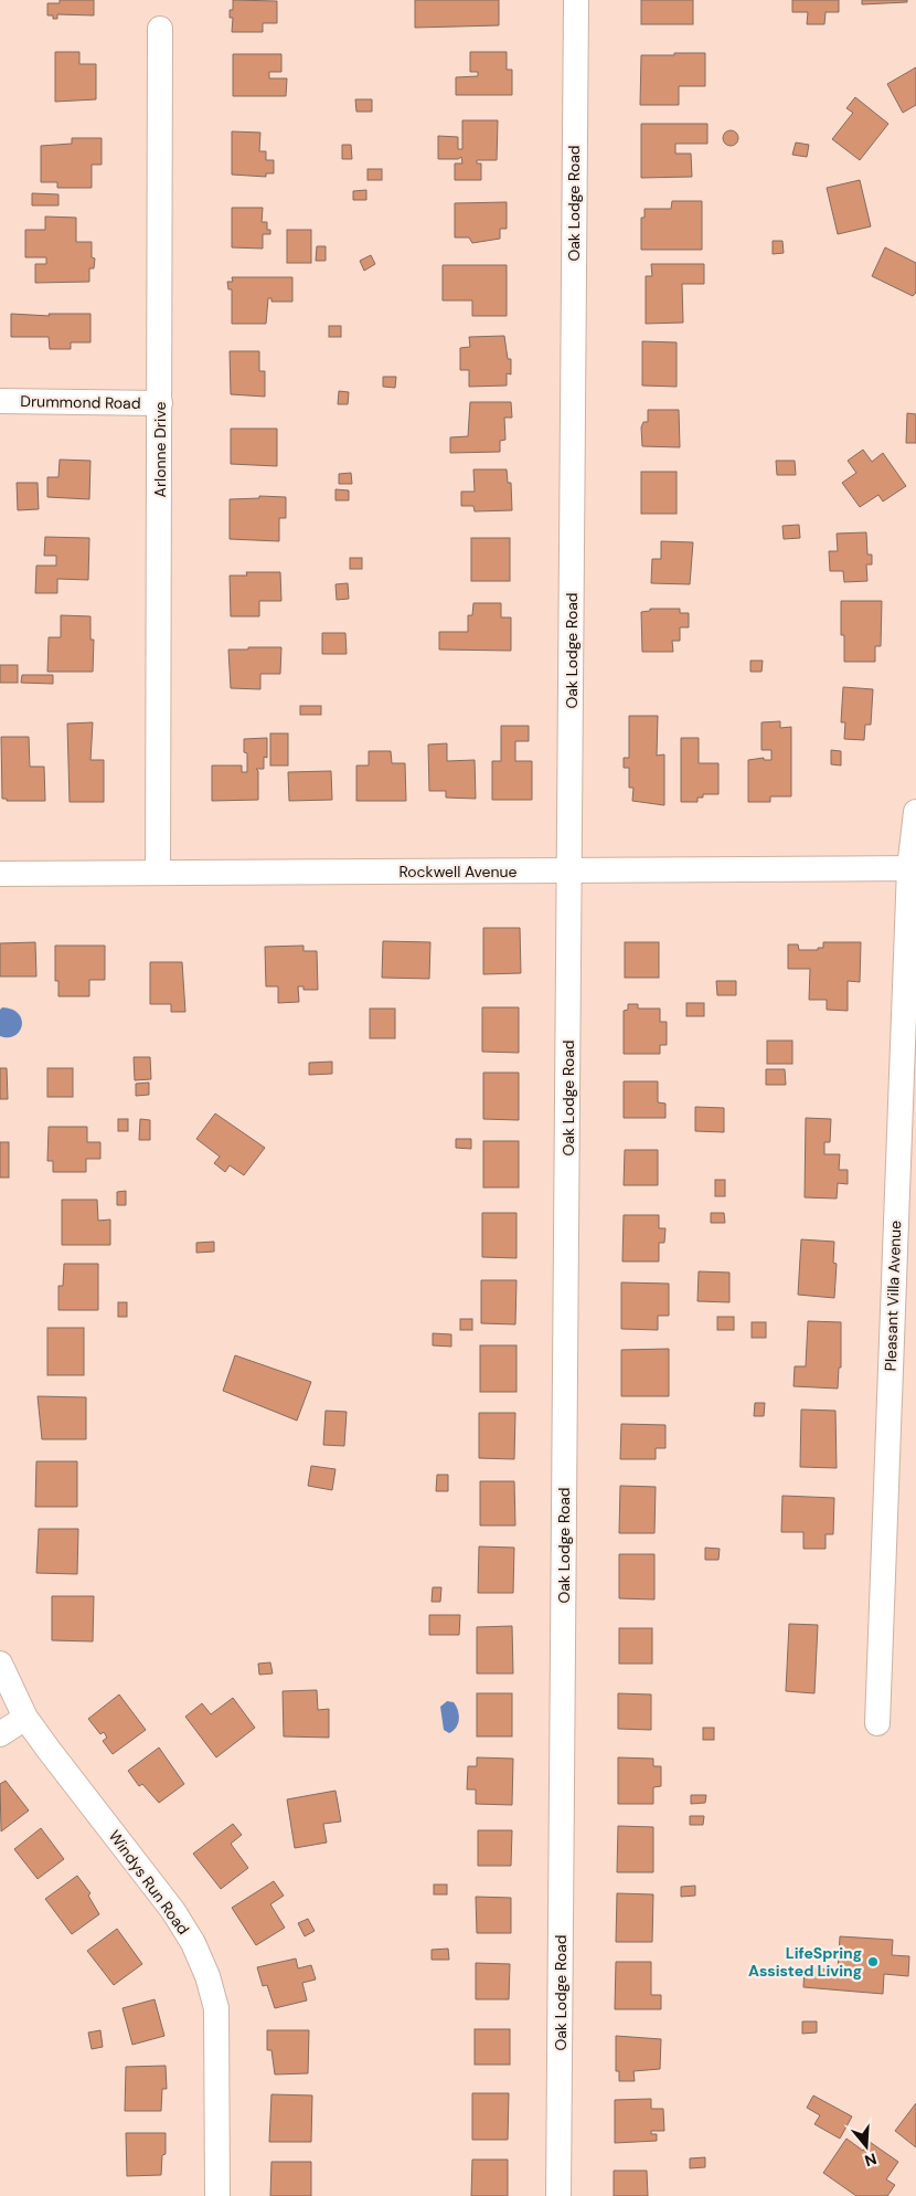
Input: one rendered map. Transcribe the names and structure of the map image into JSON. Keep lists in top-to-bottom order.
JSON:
{
  "streets": {
    "street": [
      "Oak Lodge Road",
      "Drummond Road",
      "Arlonne Drive",
      "Rockwell Avenue",
      "Pleasant Villa Avenue",
      "Windys Run Road"
    ]
  },
  "crossings": [
    ["Oak Lodge Road", "Rockwell Avenue"],
    ["Drummond Road", "Arlonne Drive"],
    ["Arlonne Drive", "Rockwell Avenue"],
    ["Rockwell Avenue", "Pleasant Villa Avenue"]
  ],
  "places": ["LifeSpring Assisted Living"],
  "north": "bottom"
}
